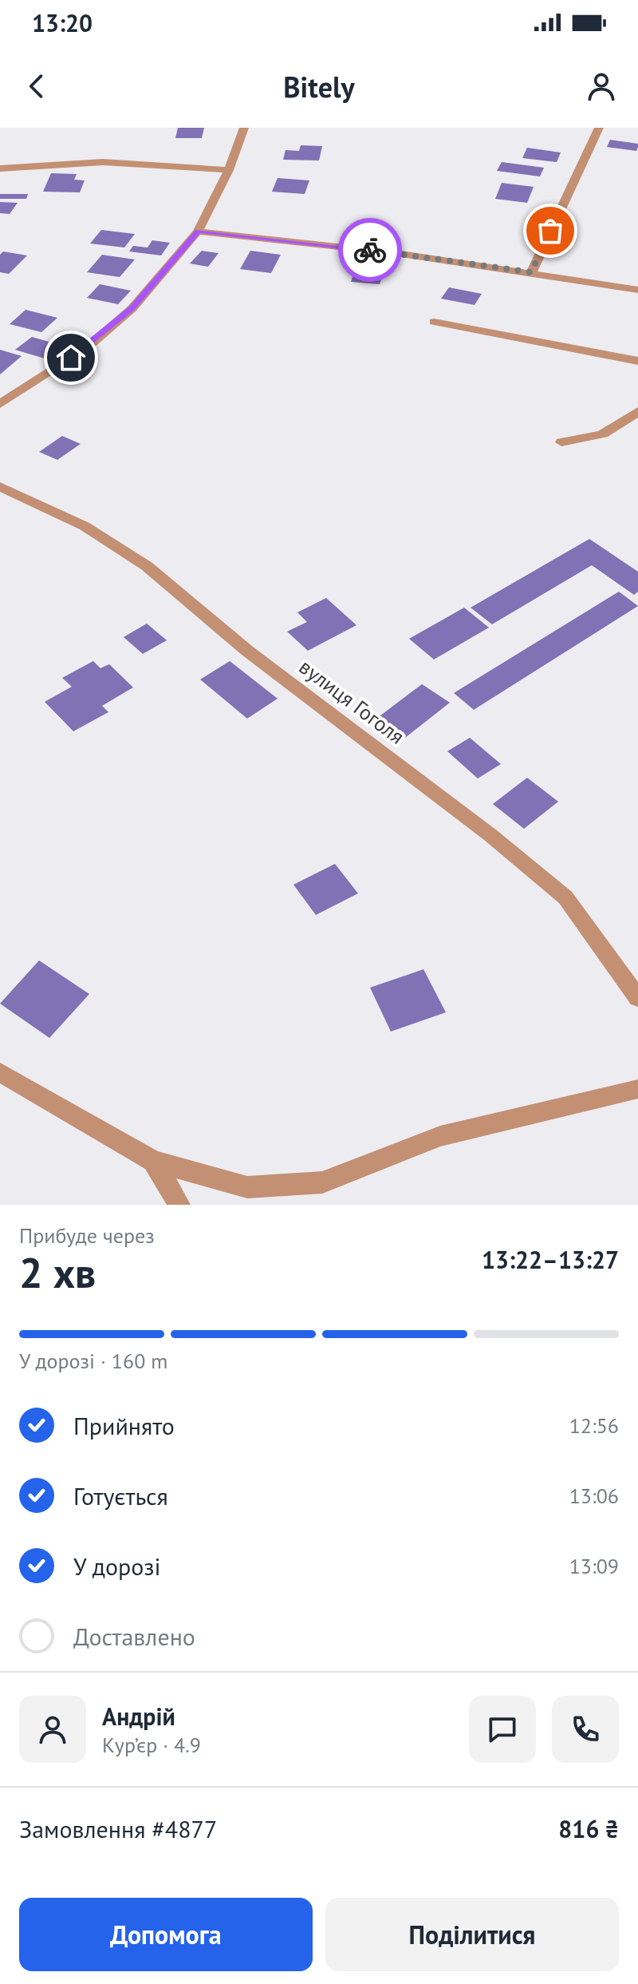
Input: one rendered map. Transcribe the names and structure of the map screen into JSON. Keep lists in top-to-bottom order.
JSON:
{
  "streets": {
    "street": ["вулиця Гоголя"]
  },
  "page": {
    "status": "13:20",
    "header": "Bitely",
    "heading": ["2 хв", "Прибуде через", "13:22–13:27"],
    "panel": [
      "Андрій",
      "Кур’єр · 4.9",
      "Замовлення #4877",
      "816 ₴"
    ],
    "bar": "У дорозі · 160 m",
    "list": [
      ["Прийнято", "12:56"],
      ["Готується", "13:06"],
      ["У дорозі", "13:09"],
      "Доставлено"
    ],
    "buttons": ["Допомога", "Поділитися"]
  }
}
